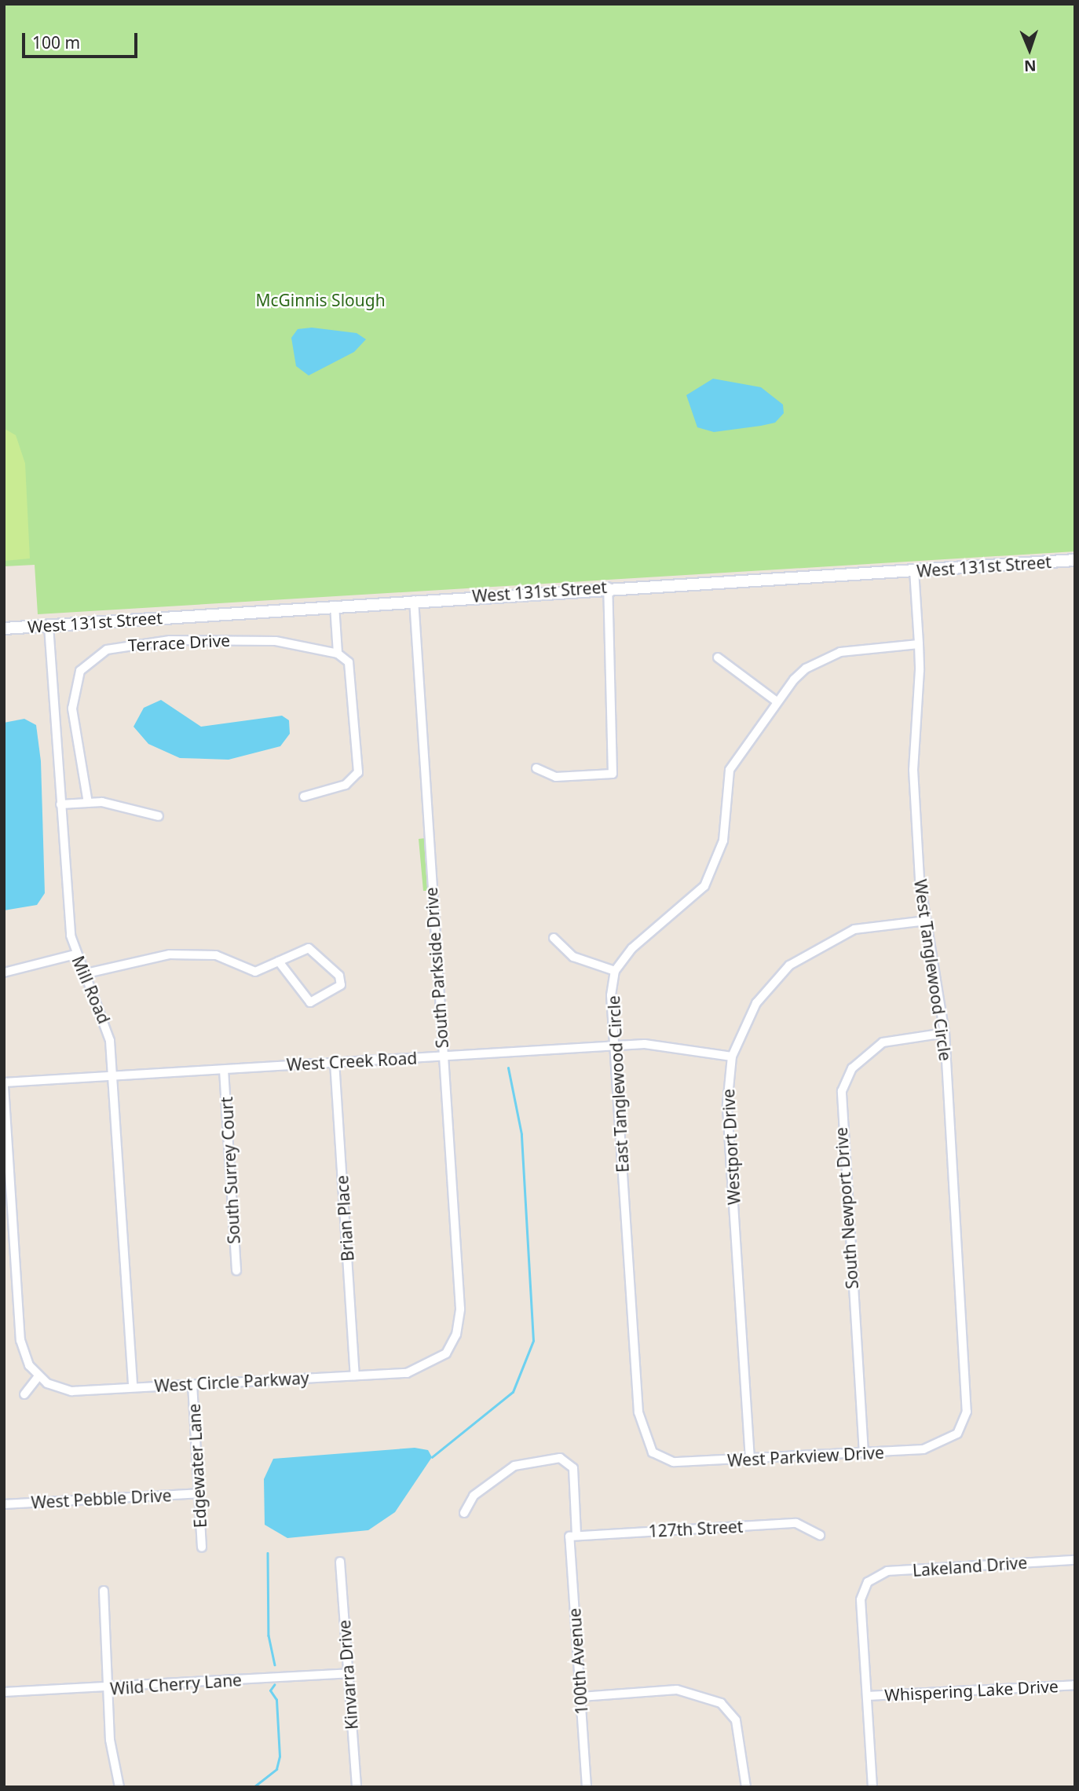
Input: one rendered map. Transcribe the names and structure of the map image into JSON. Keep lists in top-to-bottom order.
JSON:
{
  "streets": {
    "street": [
      "West 131st Street",
      "Terrace Drive",
      "South Parkside Drive",
      "West Tanglewood Circle",
      "Mill Road",
      "West Creek Road",
      "East Tanglewood Circle",
      "Westport Drive",
      "South Surrey Court",
      "South Newport Drive",
      "Brian Place",
      "West Circle Parkway",
      "West Parkview Drive",
      "Edgewater Lane",
      "West Pebble Drive",
      "127th Street",
      "Lakeland Drive",
      "100th Avenue",
      "Kinvarra Drive",
      "Wild Cherry Lane",
      "Whispering Lake Drive"
    ]
  },
  "crossings": [
    ["West 131st Street", "South Parkside Drive"],
    ["West 131st Street", "West Tanglewood Circle"],
    ["West 131st Street", "Mill Road"],
    ["South Parkside Drive", "West Creek Road"],
    ["South Parkside Drive", "West Circle Parkway"],
    ["West Tanglewood Circle", "East Tanglewood Circle"],
    ["West Tanglewood Circle", "Westport Drive"],
    ["West Tanglewood Circle", "South Newport Drive"],
    ["West Tanglewood Circle", "West Parkview Drive"],
    ["Mill Road", "West Creek Road"],
    ["Mill Road", "West Circle Parkway"],
    ["West Creek Road", "East Tanglewood Circle"],
    ["West Creek Road", "Westport Drive"],
    ["West Creek Road", "South Surrey Court"],
    ["West Creek Road", "Brian Place"],
    ["East Tanglewood Circle", "West Parkview Drive"],
    ["Westport Drive", "West Parkview Drive"],
    ["South Newport Drive", "West Parkview Drive"],
    ["Brian Place", "West Circle Parkway"],
    ["West Circle Parkway", "Edgewater Lane"],
    ["Edgewater Lane", "West Pebble Drive"],
    ["127th Street", "100th Avenue"],
    ["Lakeland Drive", "Whispering Lake Drive"],
    ["Kinvarra Drive", "Wild Cherry Lane"]
  ],
  "parks": ["McGinnis Slough"],
  "scale_bar": "100 m",
  "north": "bottom"
}
